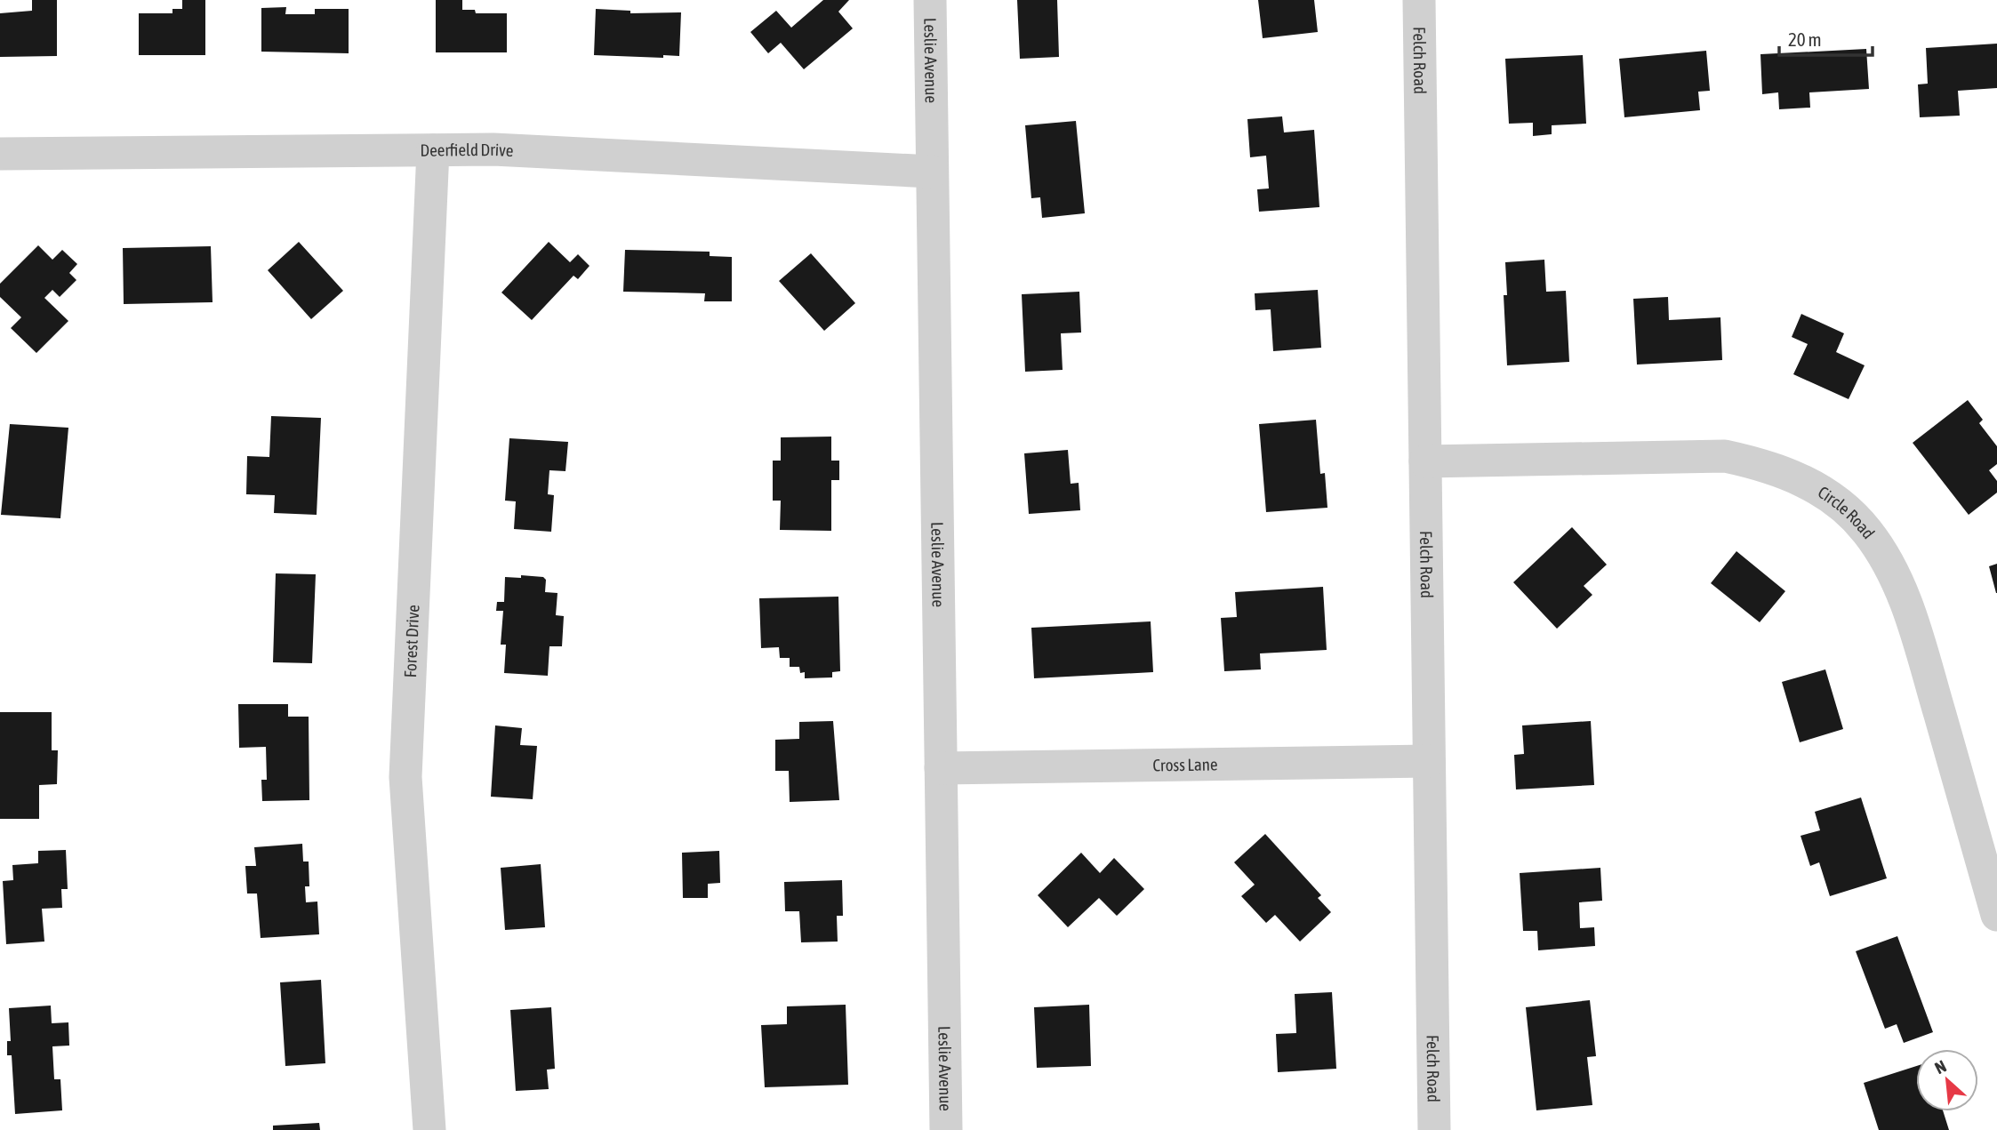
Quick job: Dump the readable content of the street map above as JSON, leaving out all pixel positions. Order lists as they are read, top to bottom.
{
  "streets": {
    "street": [
      "Leslie Avenue",
      "Felch Road",
      "Deerfield Drive",
      "Circle Road",
      "Forest Drive",
      "Cross Lane"
    ]
  },
  "crossings": [
    ["Leslie Avenue", "Deerfield Drive"],
    ["Leslie Avenue", "Cross Lane"],
    ["Felch Road", "Circle Road"],
    ["Felch Road", "Cross Lane"],
    ["Deerfield Drive", "Forest Drive"]
  ],
  "scale_bar": "20 m",
  "north": "top left"
}
